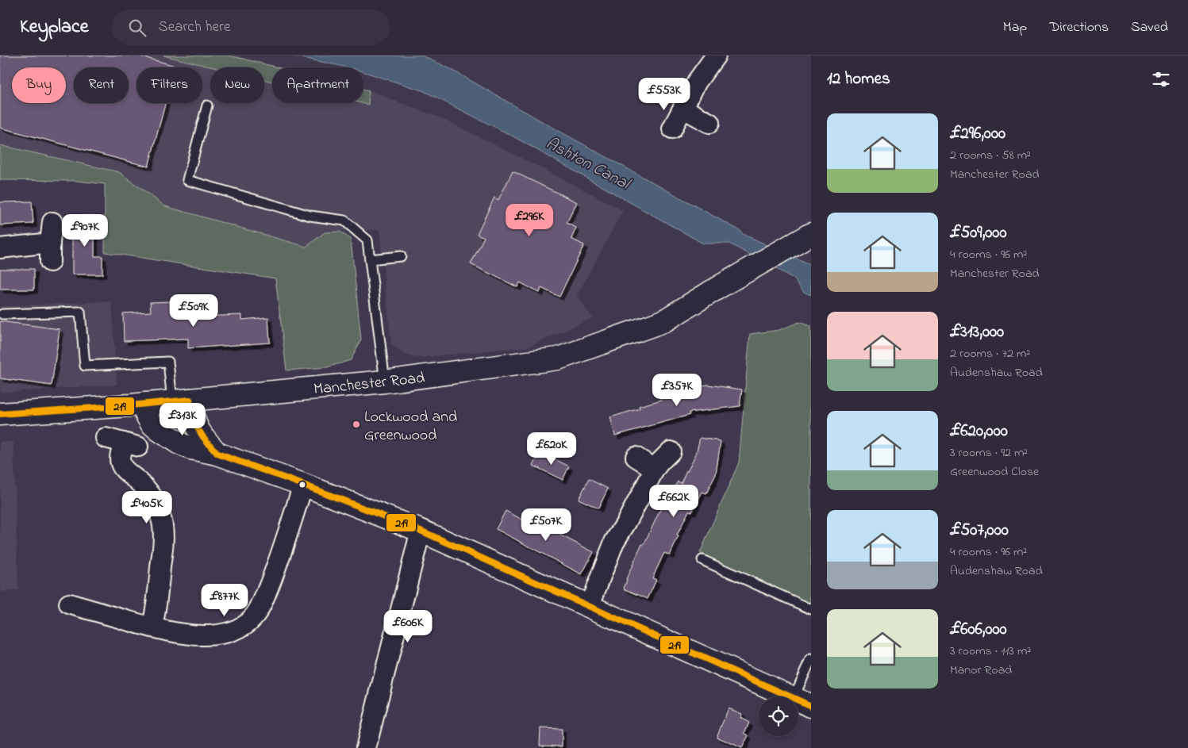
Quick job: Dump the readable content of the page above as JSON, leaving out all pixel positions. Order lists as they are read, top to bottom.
{
  "streets": {
    "main road": ["Manchester Road"]
  },
  "water": ["Ashton Canal"],
  "places": ["Lockwood and Greenwood"],
  "lines": ["transit line 219"],
  "page": {
    "header": "Keyplace",
    "search": "Search here",
    "nav": ["Map", "Directions", "Saved"],
    "heading": "12 homes",
    "chip": [
      "Buy",
      "Rent",
      "Filters",
      "New",
      "Apartment"
    ],
    "price": [
      "£553K",
      "£296K",
      "£907K",
      "£509K",
      "£357K",
      "£313K",
      "£620K",
      "£662K",
      "£405K",
      "£507K",
      "£877K",
      "£606K"
    ],
    "list": [
      {
        "name": "£296,000",
        "note": "2 rooms · 58 m² · Manchester Road"
      },
      {
        "name": "£509,000",
        "note": "4 rooms · 96 m² · Manchester Road"
      },
      {
        "name": "£313,000",
        "note": "2 rooms · 72 m² · Audenshaw Road"
      },
      {
        "name": "£620,000",
        "note": "3 rooms · 92 m² · Greenwood Close"
      },
      {
        "name": "£507,000",
        "note": "4 rooms · 96 m² · Audenshaw Road"
      },
      {
        "name": "£606,000",
        "note": "3 rooms · 113 m² · Manor Road"
      }
    ]
  }
}
